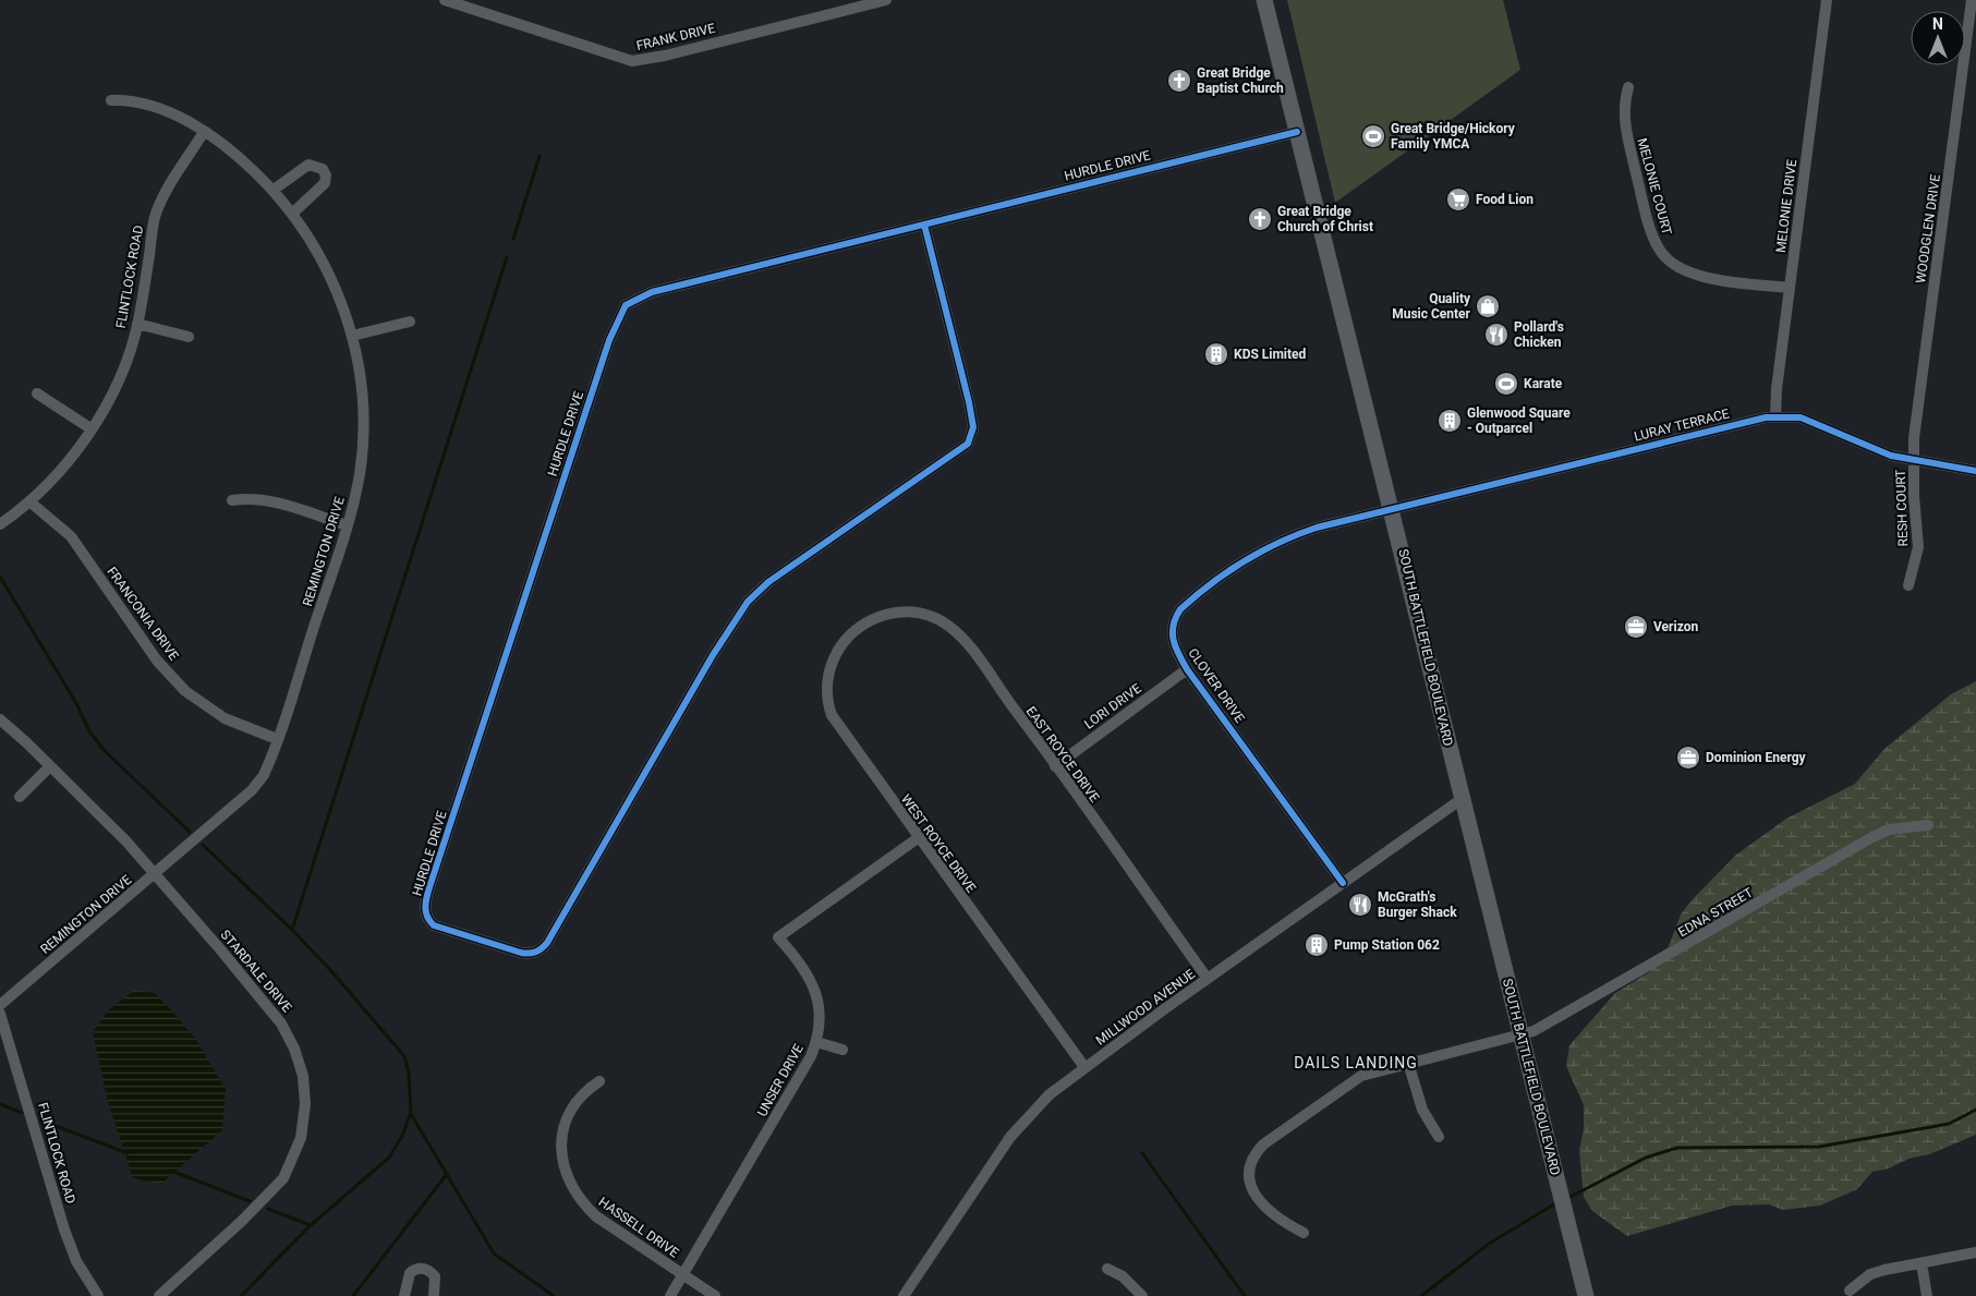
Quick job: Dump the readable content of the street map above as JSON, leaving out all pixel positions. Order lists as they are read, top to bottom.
{
  "streets": {
    "main road": ["SOUTH BATTLEFIELD BOULEVARD"],
    "street": [
      "FRANK DRIVE",
      "HURDLE DRIVE",
      "MELONIE COURT",
      "MELONIE DRIVE",
      "WOODGLEN DRIVE",
      "FLINTLOCK ROAD",
      "LURAY TERRACE",
      "RESH COURT",
      "REMINGTON DRIVE",
      "FRANCONIA DRIVE",
      "CLOVER DRIVE",
      "LORI DRIVE",
      "EAST ROYCE DRIVE",
      "WEST ROYCE DRIVE",
      "EDNA STREET",
      "STARDALE DRIVE",
      "MILLWOOD AVENUE",
      "UNSER DRIVE",
      "HASSELL DRIVE"
    ]
  },
  "crossings": [
    ["HURDLE DRIVE", "SOUTH BATTLEFIELD BOULEVARD"],
    ["MELONIE COURT", "MELONIE DRIVE"],
    ["MELONIE DRIVE", "LURAY TERRACE"],
    ["WOODGLEN DRIVE", "LURAY TERRACE"],
    ["WOODGLEN DRIVE", "RESH COURT"],
    ["FLINTLOCK ROAD", "REMINGTON DRIVE"],
    ["FLINTLOCK ROAD", "FRANCONIA DRIVE"],
    ["LURAY TERRACE", "RESH COURT"],
    ["LURAY TERRACE", "SOUTH BATTLEFIELD BOULEVARD"],
    ["LURAY TERRACE", "CLOVER DRIVE"],
    ["REMINGTON DRIVE", "FRANCONIA DRIVE"],
    ["REMINGTON DRIVE", "STARDALE DRIVE"],
    ["SOUTH BATTLEFIELD BOULEVARD", "CLOVER DRIVE"],
    ["SOUTH BATTLEFIELD BOULEVARD", "EDNA STREET"],
    ["SOUTH BATTLEFIELD BOULEVARD", "MILLWOOD AVENUE"],
    ["CLOVER DRIVE", "LORI DRIVE"],
    ["CLOVER DRIVE", "MILLWOOD AVENUE"],
    ["LORI DRIVE", "EAST ROYCE DRIVE"],
    ["EAST ROYCE DRIVE", "WEST ROYCE DRIVE"],
    ["EAST ROYCE DRIVE", "MILLWOOD AVENUE"],
    ["WEST ROYCE DRIVE", "MILLWOOD AVENUE"],
    ["WEST ROYCE DRIVE", "UNSER DRIVE"],
    ["UNSER DRIVE", "HASSELL DRIVE"]
  ],
  "districts": ["DAILS LANDING"],
  "places": {
    "church": ["Great Bridge Baptist Church", "Great Bridge Church of Christ"],
    "sports": ["Great Bridge/Hickory Family YMCA", "Karate"],
    "supermarket": ["Food Lion"],
    "shop": ["Quality Music Center"],
    "restaurant": ["Pollard's Chicken", "McGrath's Burger Shack"],
    "building": ["KDS Limited", "Glenwood Square - Outparcel", "Pump Station 062"],
    "office": ["Verizon", "Dominion Energy"]
  },
  "north": "top"
}
